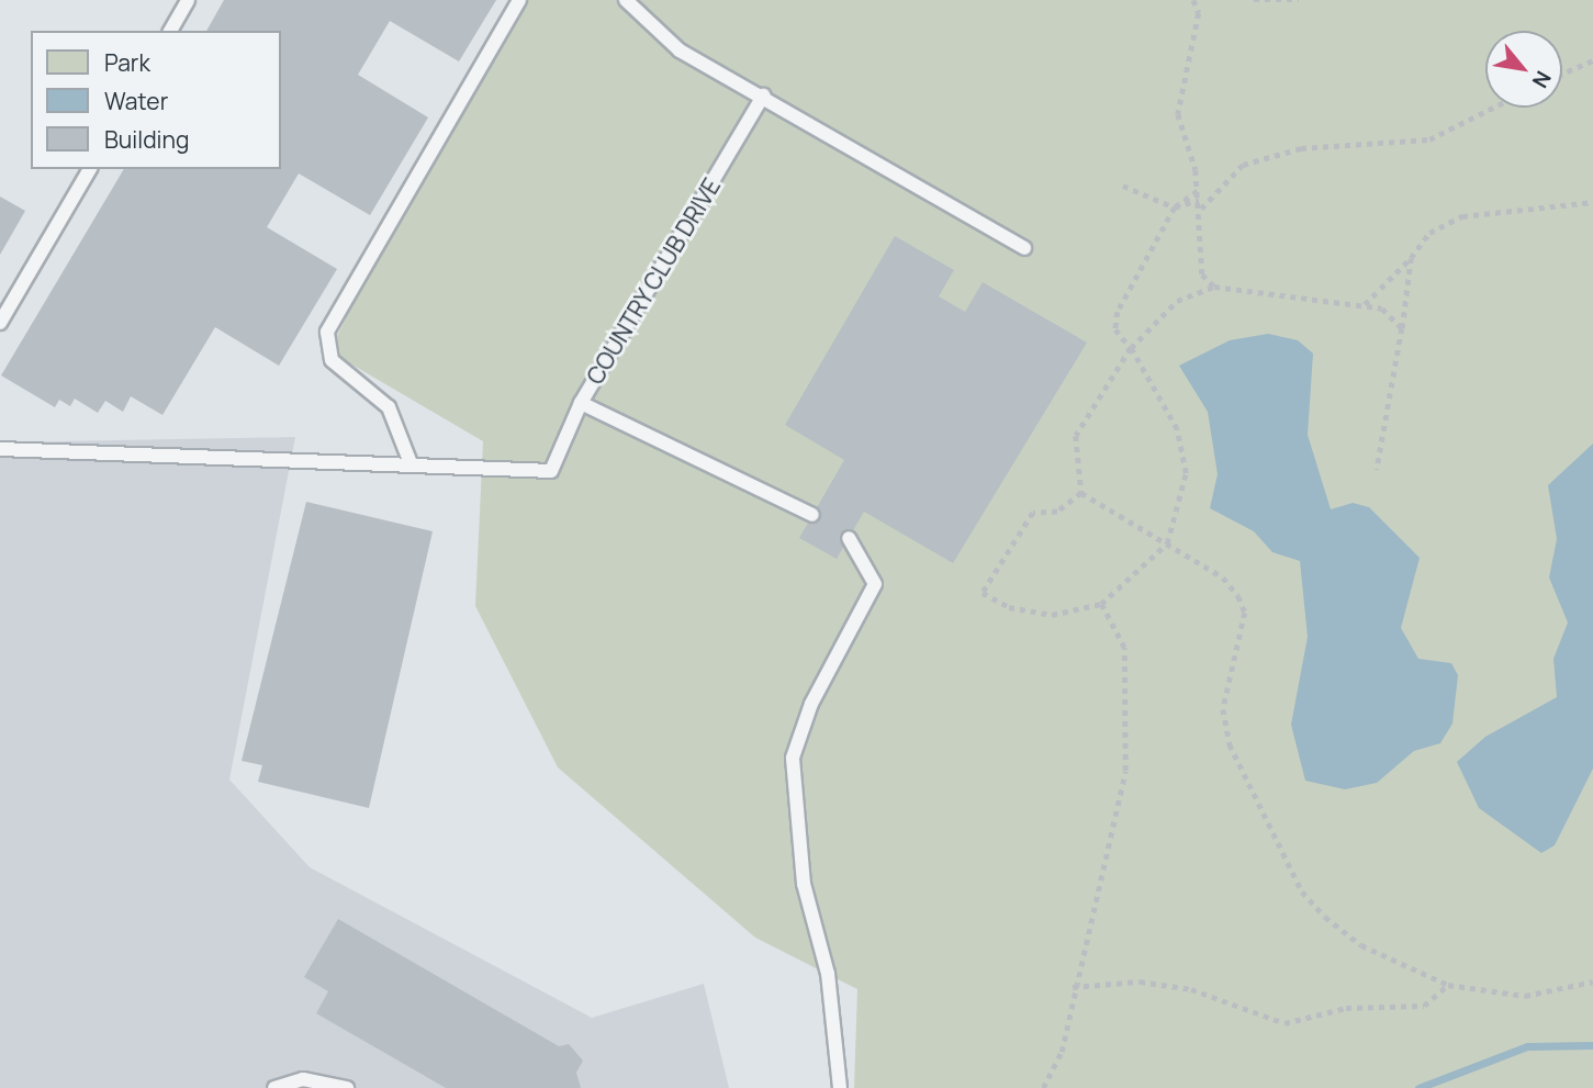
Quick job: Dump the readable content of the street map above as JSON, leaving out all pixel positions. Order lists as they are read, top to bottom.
{
  "streets": {
    "lane": ["COUNTRY CLUB DRIVE"]
  },
  "legend": ["Park", "Water", "Building"],
  "north": "bottom right"
}
